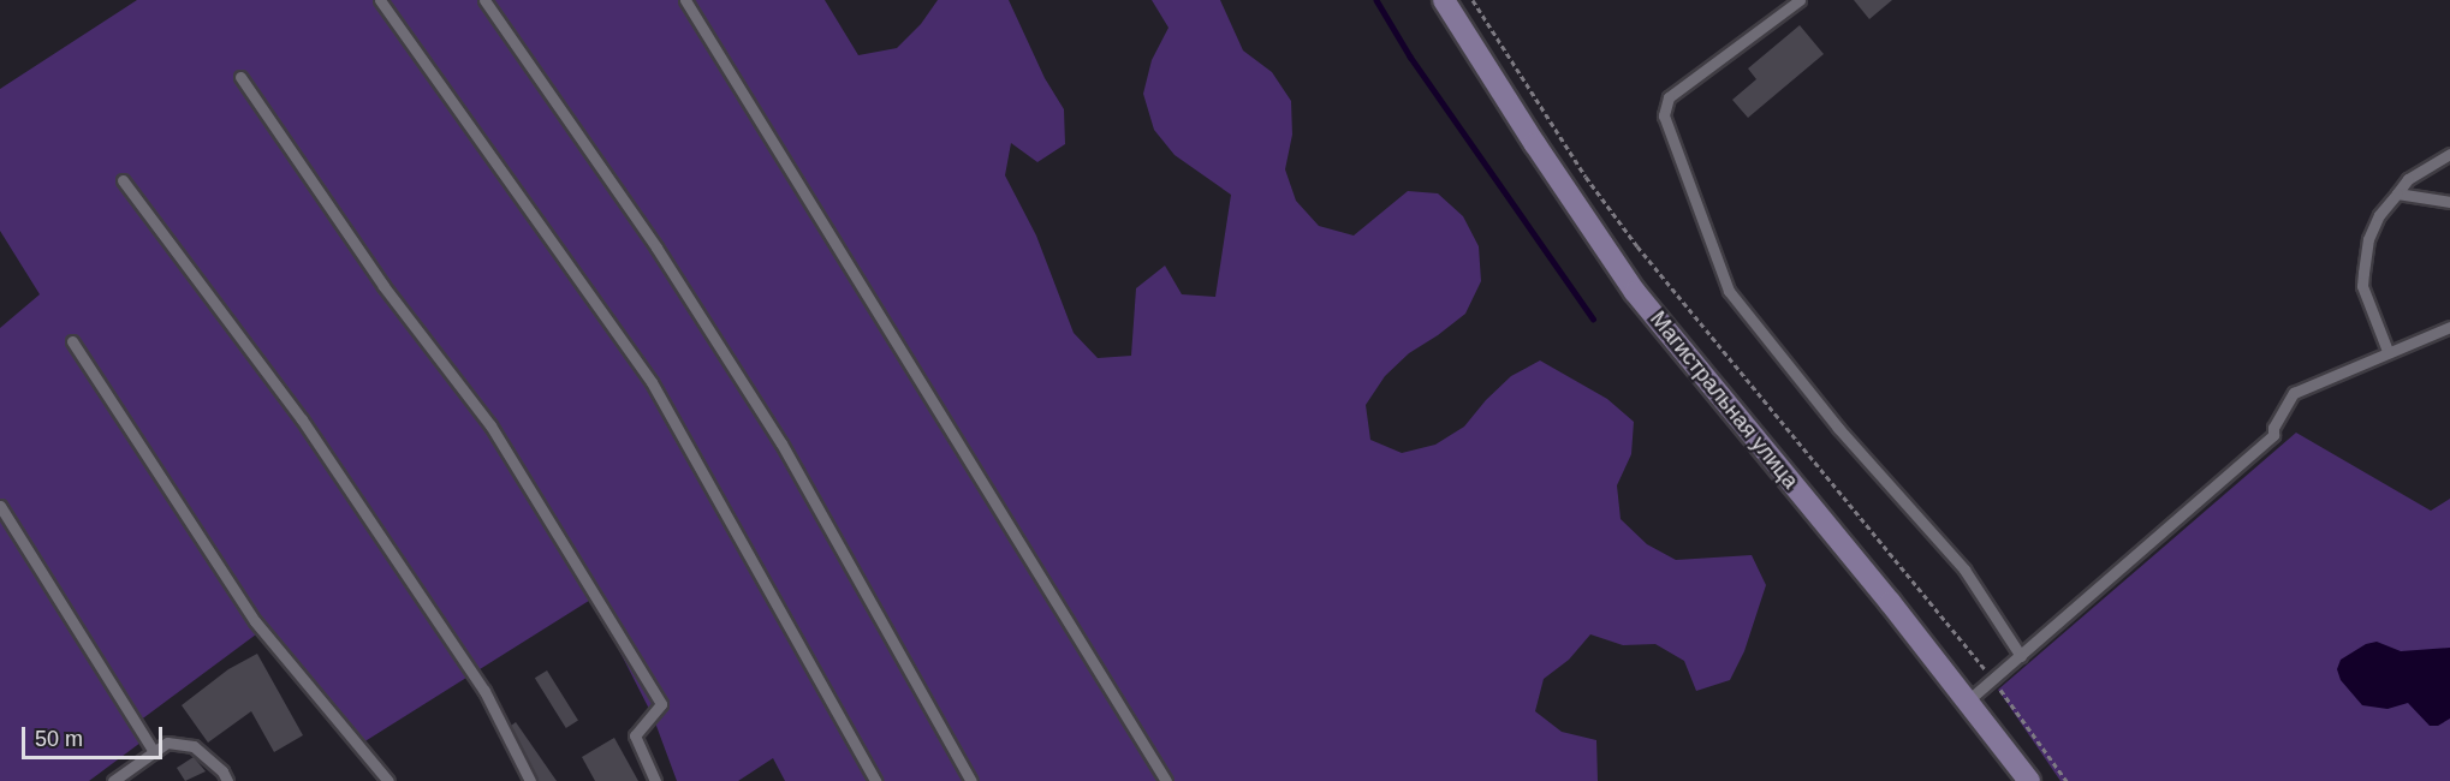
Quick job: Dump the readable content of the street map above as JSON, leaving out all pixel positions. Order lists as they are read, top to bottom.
{
  "streets": {
    "main road": ["Магистральная улица"]
  },
  "scale_bar": "50 m"
}
